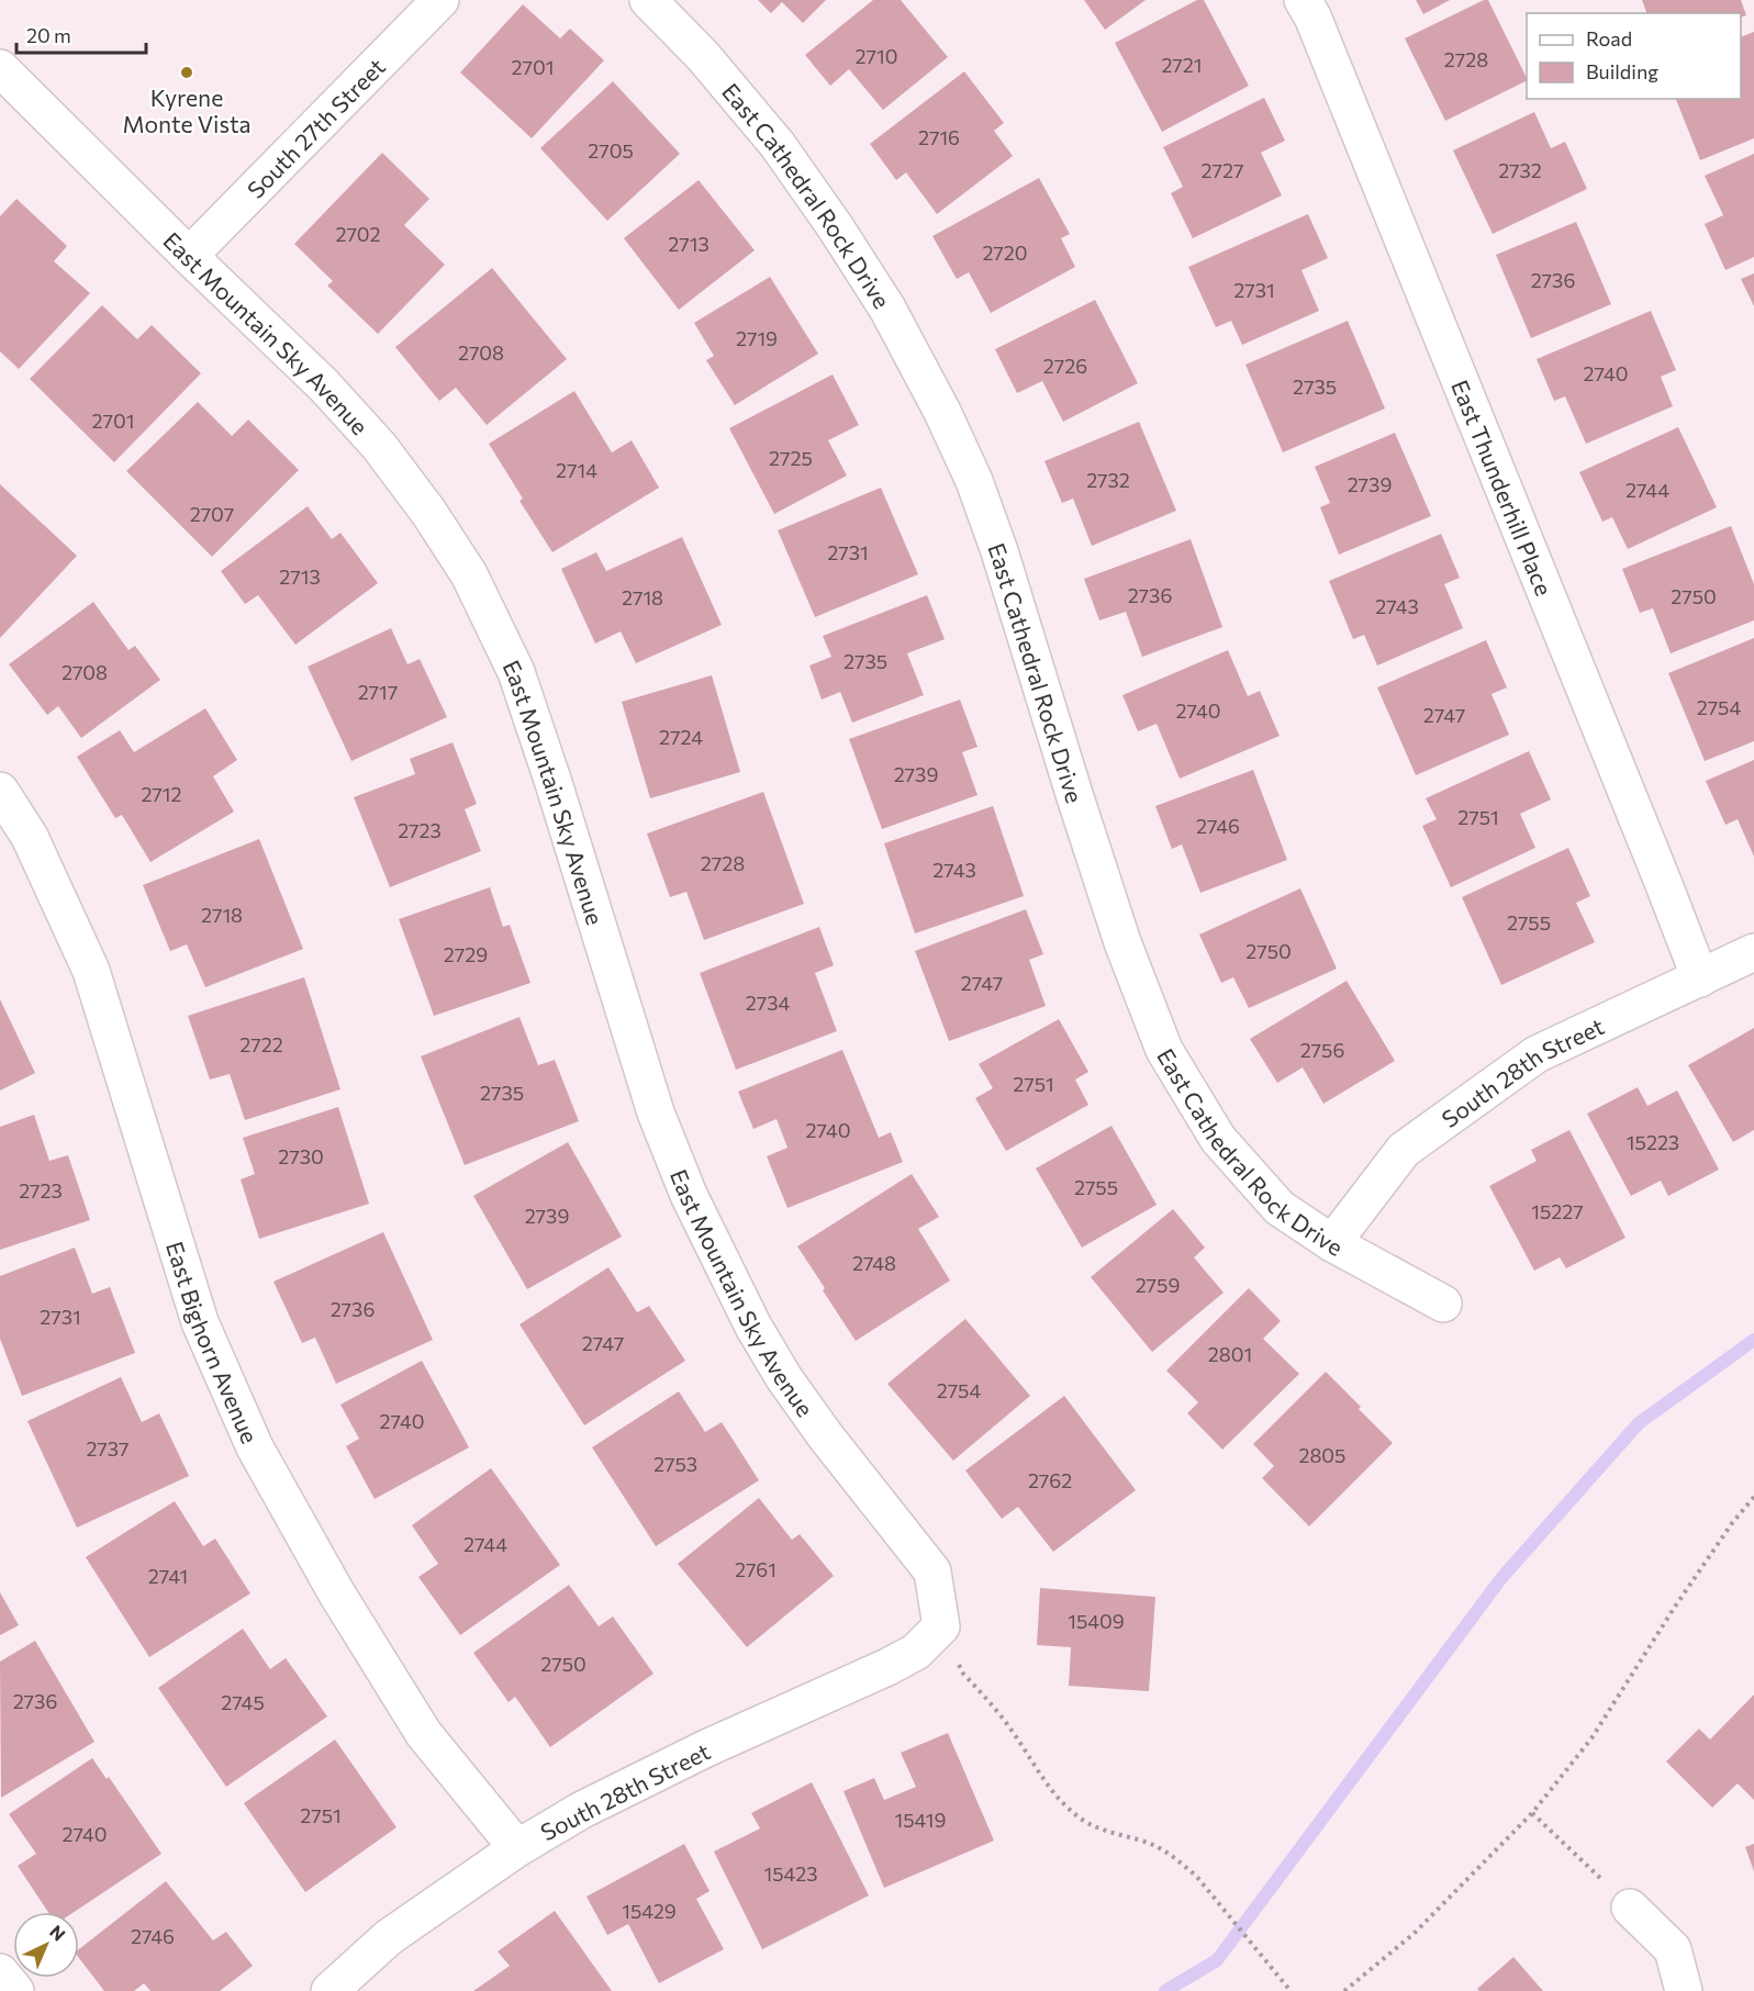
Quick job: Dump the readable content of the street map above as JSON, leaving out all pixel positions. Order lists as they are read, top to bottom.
{
  "streets": {
    "street": [
      "South 27th Street",
      "East Cathedral Rock Drive",
      "East Mountain Sky Avenue",
      "East Thunderhill Place",
      "South 28th Street",
      "East Bighorn Avenue"
    ]
  },
  "crossings": [
    ["South 27th Street", "East Mountain Sky Avenue"],
    ["East Cathedral Rock Drive", "South 28th Street"],
    ["East Mountain Sky Avenue", "South 28th Street"],
    ["East Thunderhill Place", "South 28th Street"],
    ["South 28th Street", "East Bighorn Avenue"]
  ],
  "places": ["Kyrene Monte Vista"],
  "house_numbers": [
    "2710",
    "2728",
    "2721",
    "2701",
    "2716",
    "2705",
    "2727",
    "2732",
    "2702",
    "2713",
    "2720",
    "2736",
    "2731",
    "2719",
    "2708",
    "2726",
    "2740",
    "2735",
    "2701",
    "2725",
    "2714",
    "2732",
    "2739",
    "2744",
    "2707",
    "2731",
    "2713",
    "2736",
    "2750",
    "2718",
    "2743",
    "2735",
    "2708",
    "2717",
    "2754",
    "2740",
    "2747",
    "2724",
    "2739",
    "2712",
    "2751",
    "2746",
    "2723",
    "2728",
    "2743",
    "2718",
    "2755",
    "2750",
    "2729",
    "2747",
    "2734",
    "2722",
    "2756",
    "2751",
    "2735",
    "2740",
    "15223",
    "2730",
    "2755",
    "2723",
    "15227",
    "2739",
    "2748",
    "2759",
    "2736",
    "2731",
    "2747",
    "2801",
    "2754",
    "2740",
    "2737",
    "2805",
    "2753",
    "2762",
    "2744",
    "2761",
    "2741",
    "15409",
    "2750",
    "2736",
    "2745",
    "2751",
    "15419",
    "2740",
    "15423",
    "15429",
    "2746"
  ],
  "legend": ["Road", "Building"],
  "scale_bar": "20 m",
  "north": "top right"
}
